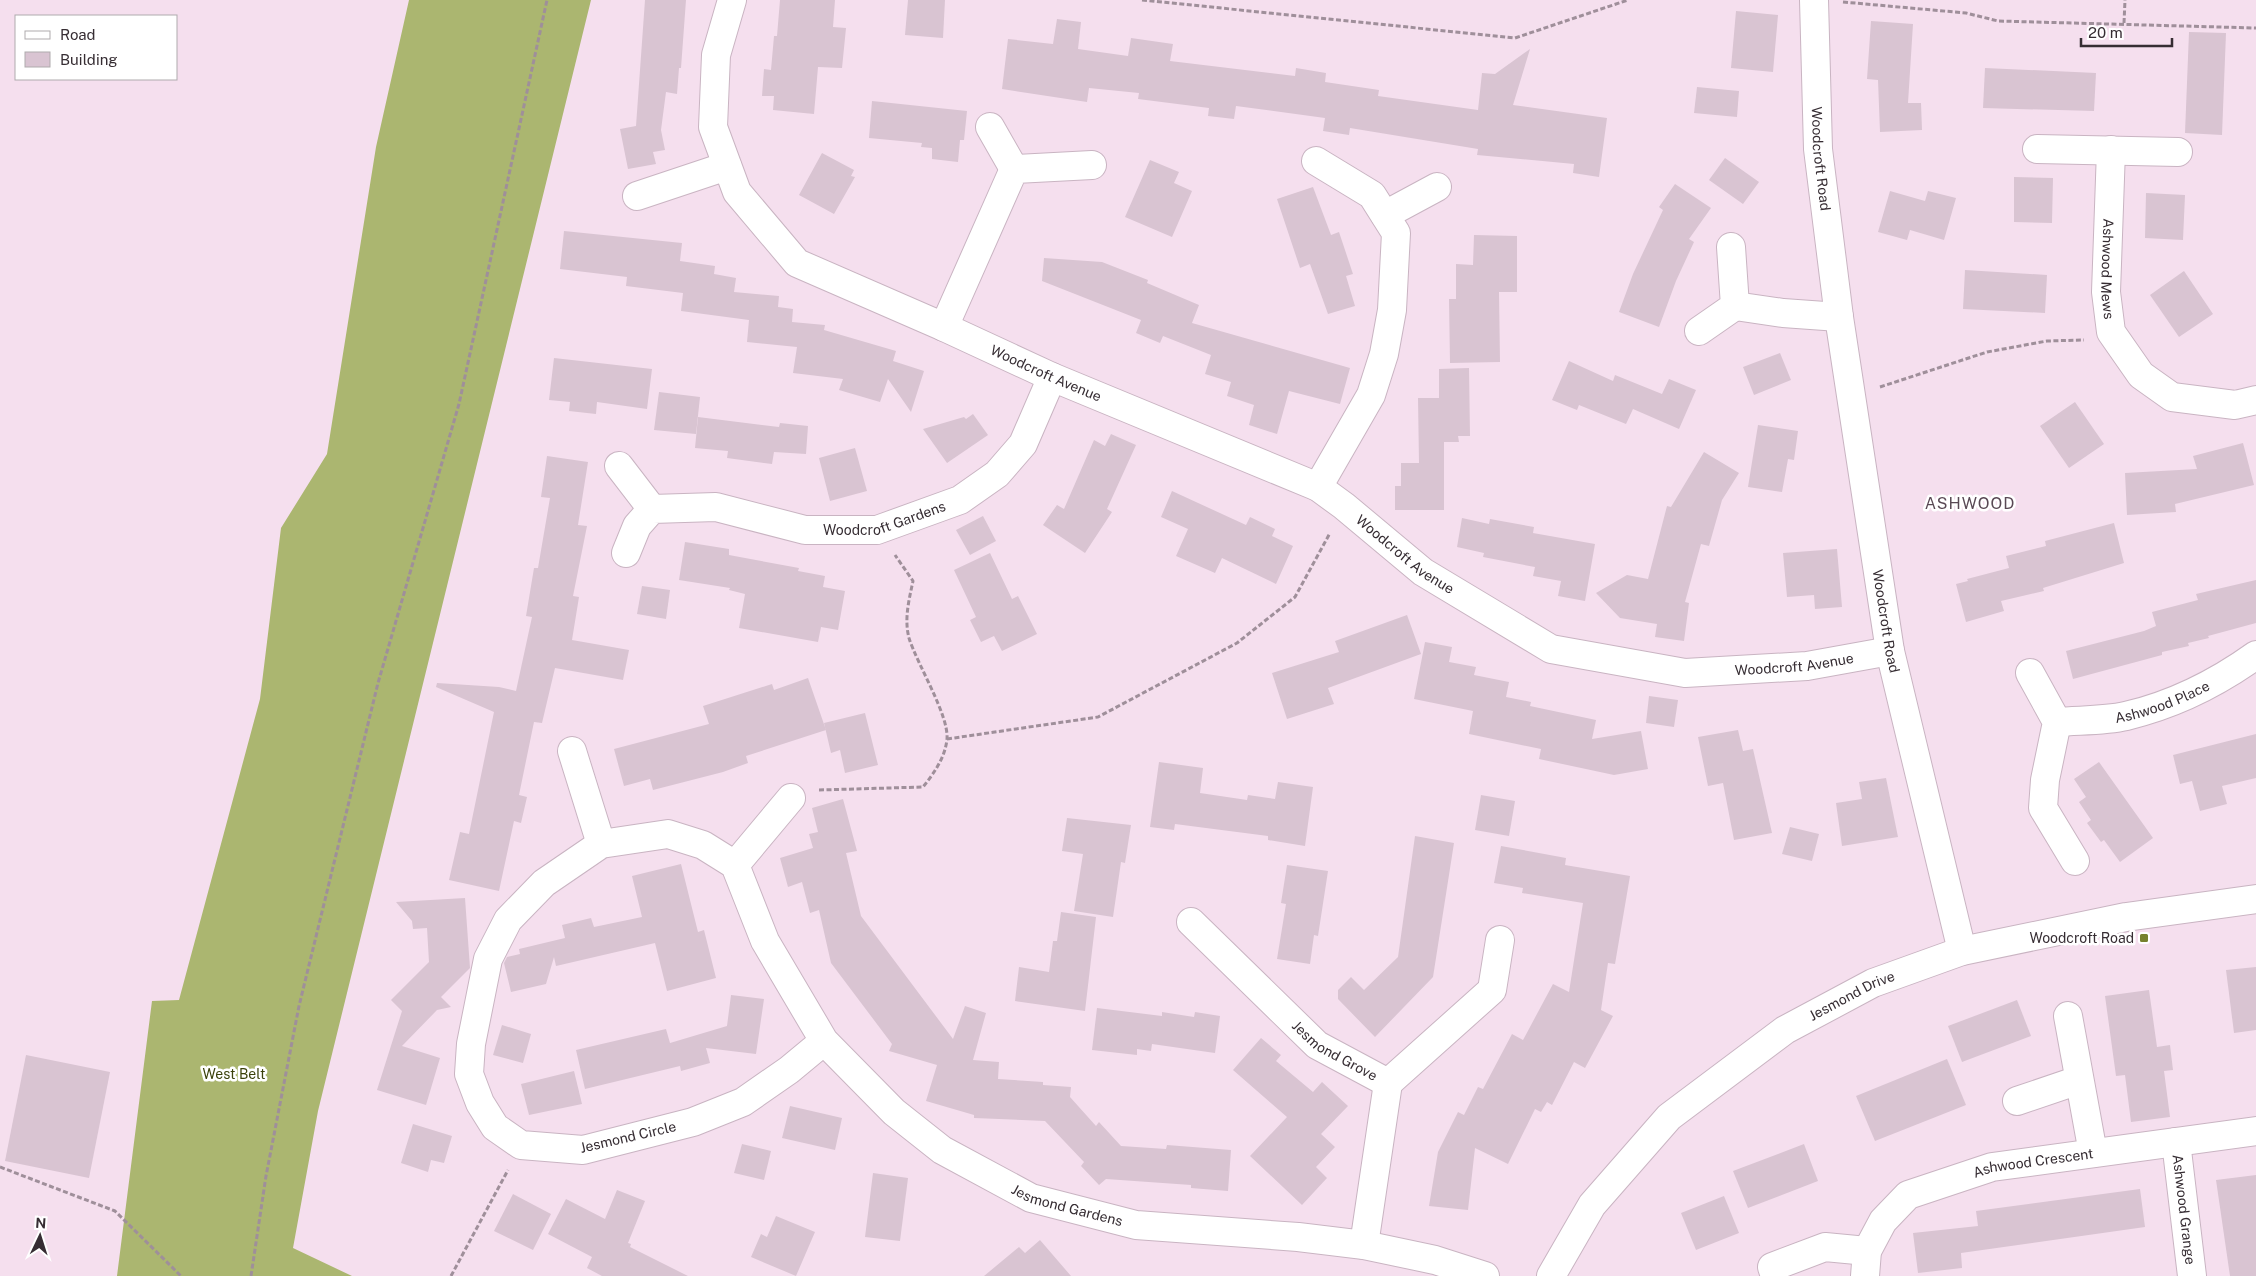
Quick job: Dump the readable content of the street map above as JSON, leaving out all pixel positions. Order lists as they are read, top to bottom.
{
  "streets": {
    "street": [
      "Woodcroft Road",
      "Ashwood Mews",
      "Woodcroft Avenue",
      "Woodcroft Gardens",
      "Ashwood Place",
      "Jesmond Drive",
      "Jesmond Grove",
      "Jesmond Circle",
      "Ashwood Crescent",
      "Jesmond Gardens",
      "Ashwood Grange"
    ]
  },
  "crossings": [
    ["Woodcroft Road", "Woodcroft Avenue"],
    ["Woodcroft Road", "Jesmond Drive"],
    ["Woodcroft Avenue", "Woodcroft Gardens"],
    ["Jesmond Circle", "Jesmond Gardens"],
    ["Ashwood Crescent", "Ashwood Grange"]
  ],
  "districts": ["ASHWOOD"],
  "parks": ["West Belt"],
  "places": {
    "transit": ["Woodcroft Road"]
  },
  "legend": ["Road", "Building"],
  "scale_bar": "20 m",
  "north": "top"
}
